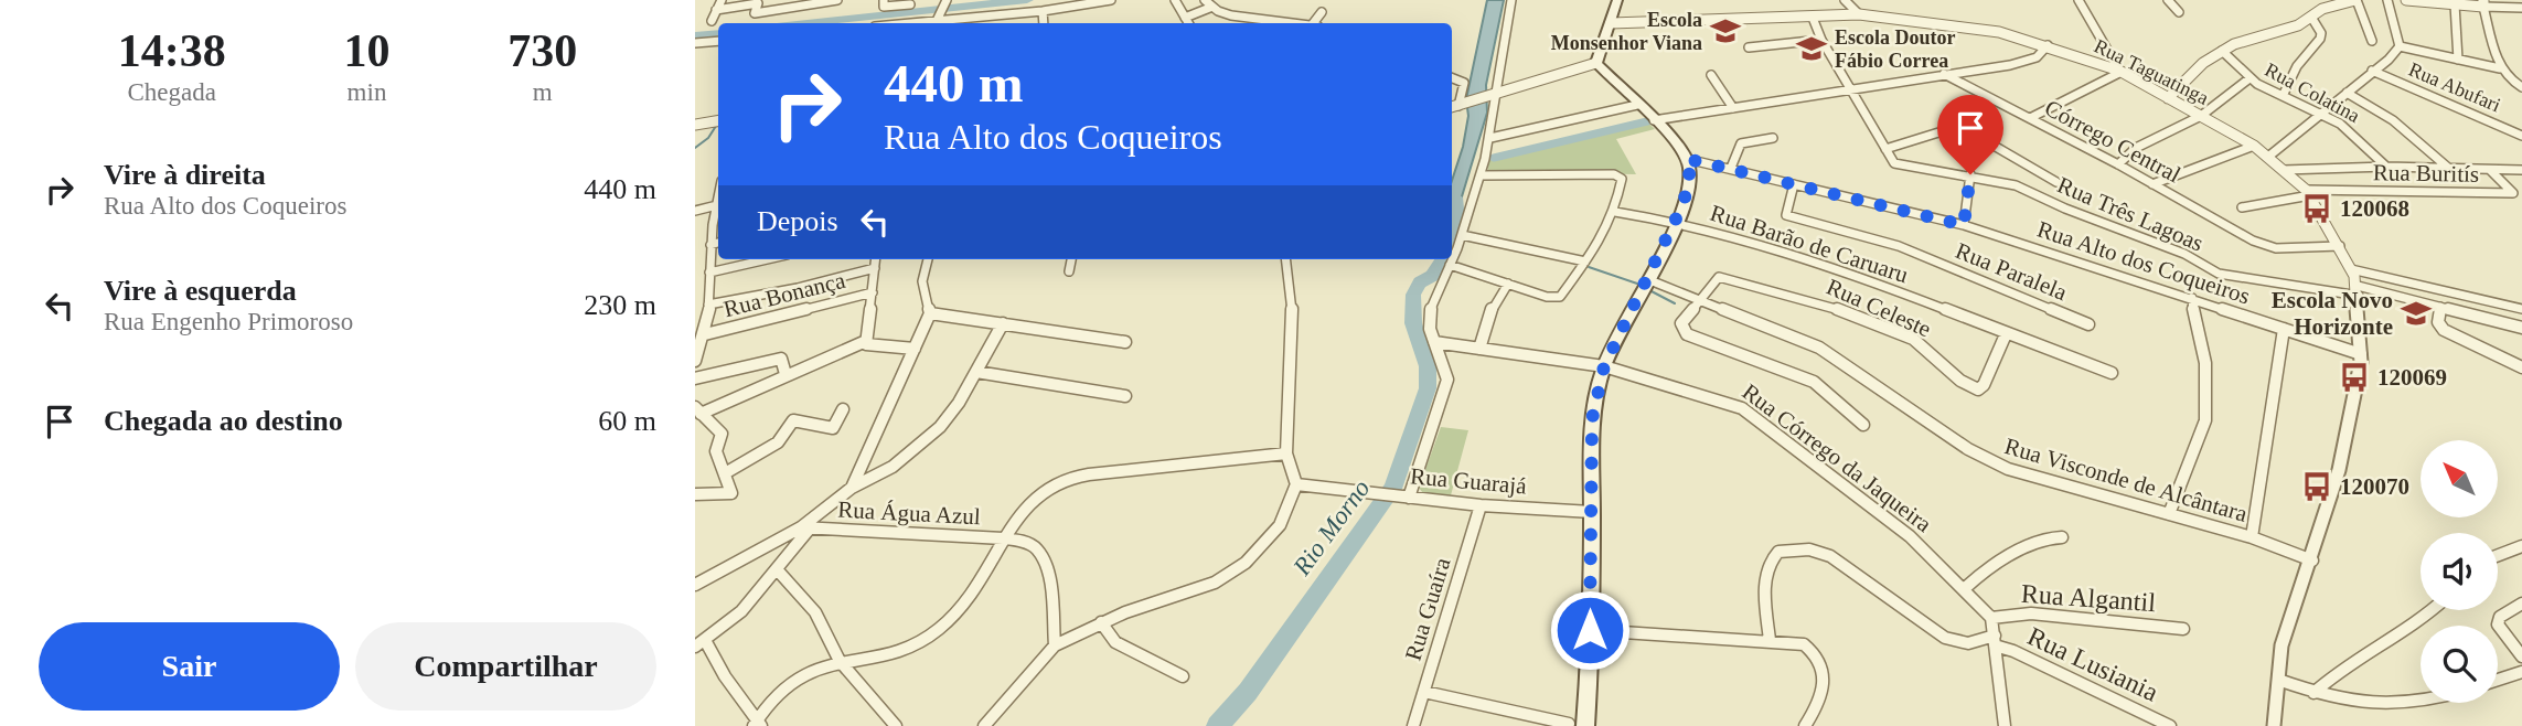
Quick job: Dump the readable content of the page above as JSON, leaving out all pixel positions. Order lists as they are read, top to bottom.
{
  "streets": {
    "street": [
      "Rua Taguatinga",
      "Rua Abufari",
      "Rua Colatina",
      "Córrego Central",
      "Rua Buritís",
      "Rua Três Lagoas",
      "Rua Barão de Caruaru",
      "Rua Alto dos Coqueiros",
      "Rua Paralela",
      "Rua Bonança",
      "Rua Celeste",
      "Rua Córrego da Jaqueira",
      "Rua Visconde de Alcântara",
      "Rua Guarajá",
      "Rua Água Azul",
      "Rua Algantil",
      "Rua Guaíra",
      "Rua Lusiania"
    ]
  },
  "crossings": [
    ["Rua Taguatinga", "Córrego Central"],
    ["Rua Taguatinga", "Rua Buritís"],
    ["Rua Taguatinga", "Rua Três Lagoas"],
    ["Rua Taguatinga", "Rua Alto dos Coqueiros"],
    ["Rua Taguatinga", "Rua Visconde de Alcântara"],
    ["Rua Barão de Caruaru", "Rua Celeste"],
    ["Rua Alto dos Coqueiros", "Rua Paralela"],
    ["Rua Celeste", "Rua Visconde de Alcântara"],
    ["Rua Córrego da Jaqueira", "Rua Algantil"],
    ["Rua Guarajá", "Rua Guaíra"]
  ],
  "water": ["Rio Morno"],
  "places": {
    "school or university": ["Escola Monsenhor Viana", "Escola Doutor Fábio Correa", "Escola Novo Horizonte"],
    "bus stop": ["120068", "120069", "120070"]
  },
  "north": "top left",
  "page": {
    "eta": [
      "14:38",
      "Chegada",
      "10",
      "min",
      "730",
      "m"
    ],
    "turn": ["440 m", "Rua Alto dos Coqueiros"],
    "list": [
      {
        "name": "Vire à direita",
        "note": "Rua Alto dos Coqueiros",
        "value": "440 m"
      },
      {
        "name": "Vire à esquerda",
        "note": "Rua Engenho Primoroso",
        "value": "230 m"
      },
      {
        "name": "Chegada ao destino",
        "value": "60 m"
      }
    ],
    "then": "Depois",
    "buttons": ["Sair", "Compartilhar"]
  }
}
